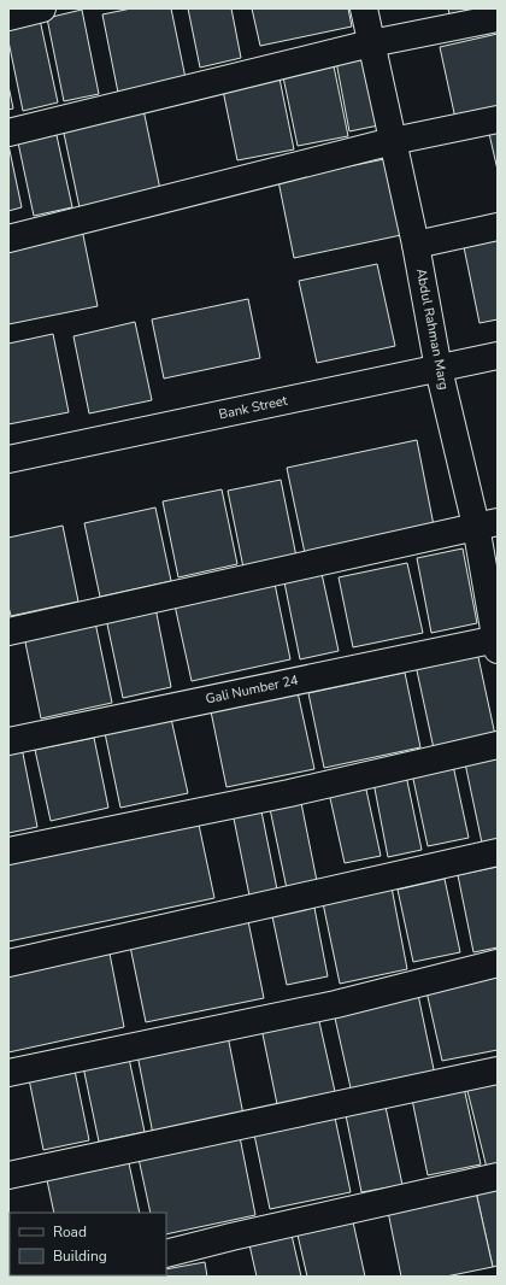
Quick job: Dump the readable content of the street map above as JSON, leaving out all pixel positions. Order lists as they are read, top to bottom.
{
  "streets": {
    "street": ["Abdul Rahman Marg", "Bank Street", "Gali Number 24"]
  },
  "crossings": [
    ["Abdul Rahman Marg", "Bank Street"],
    ["Abdul Rahman Marg", "Gali Number 24"]
  ],
  "legend": ["Road", "Building"]
}
